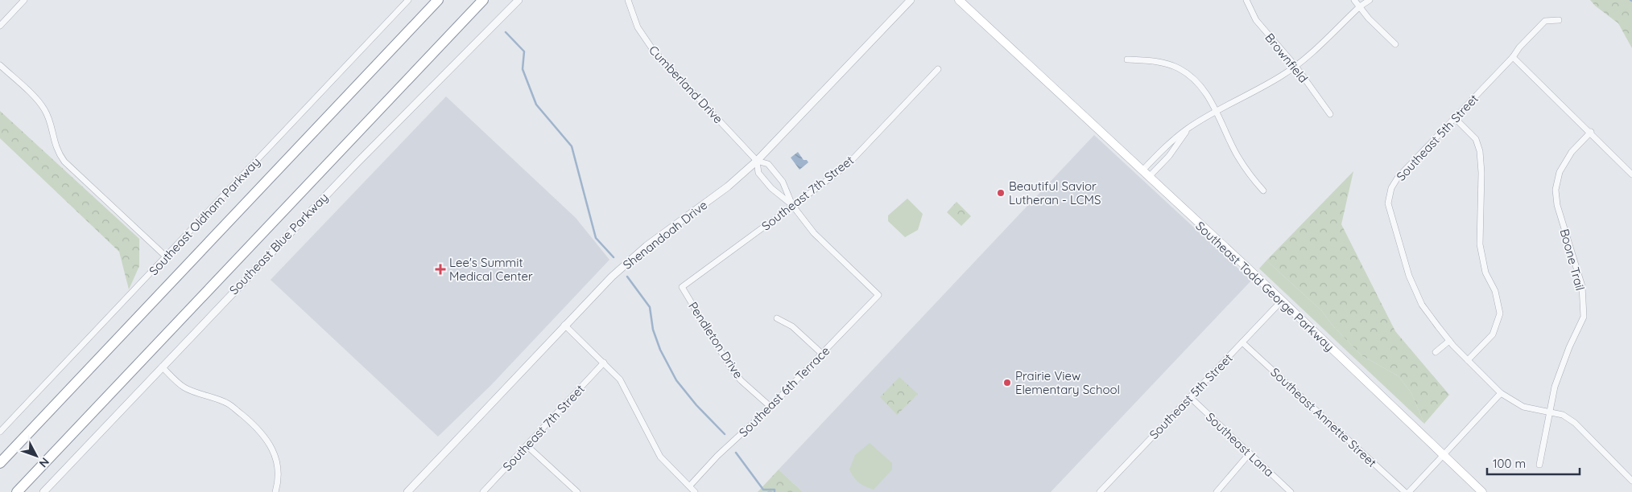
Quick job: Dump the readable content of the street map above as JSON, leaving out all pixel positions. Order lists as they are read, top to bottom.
{
  "streets": {
    "main road": ["Southeast Todd George Parkway"],
    "street": [
      "Brownfield",
      "Cumberland Drive",
      "Southeast 5th Street",
      "Southeast 7th Street",
      "Southeast Oldham Parkway",
      "Shenandoah Drive",
      "Southeast Blue Parkway",
      "Boone Trail",
      "Pendleton Drive",
      "Southeast 6th Terrace",
      "Southeast Annette Street",
      "Southeast Lana"
    ]
  },
  "crossings": [
    ["Cumberland Drive", "Southeast 7th Street"],
    ["Cumberland Drive", "Shenandoah Drive"],
    ["Cumberland Drive", "Southeast 6th Terrace"],
    ["Southeast 5th Street", "Boone Trail"],
    ["Southeast 5th Street", "Southeast Todd George Parkway"],
    ["Southeast 5th Street", "Southeast Annette Street"],
    ["Southeast 5th Street", "Southeast Lana"],
    ["Southeast 7th Street", "Pendleton Drive"],
    ["Pendleton Drive", "Southeast 6th Terrace"]
  ],
  "places": {
    "other": ["Beautiful Savior Lutheran - LCMS", "Prairie View Elementary School"],
    "health": ["Lee's Summit Medical Center"]
  },
  "scale_bar": "100 m",
  "north": "bottom right"
}
